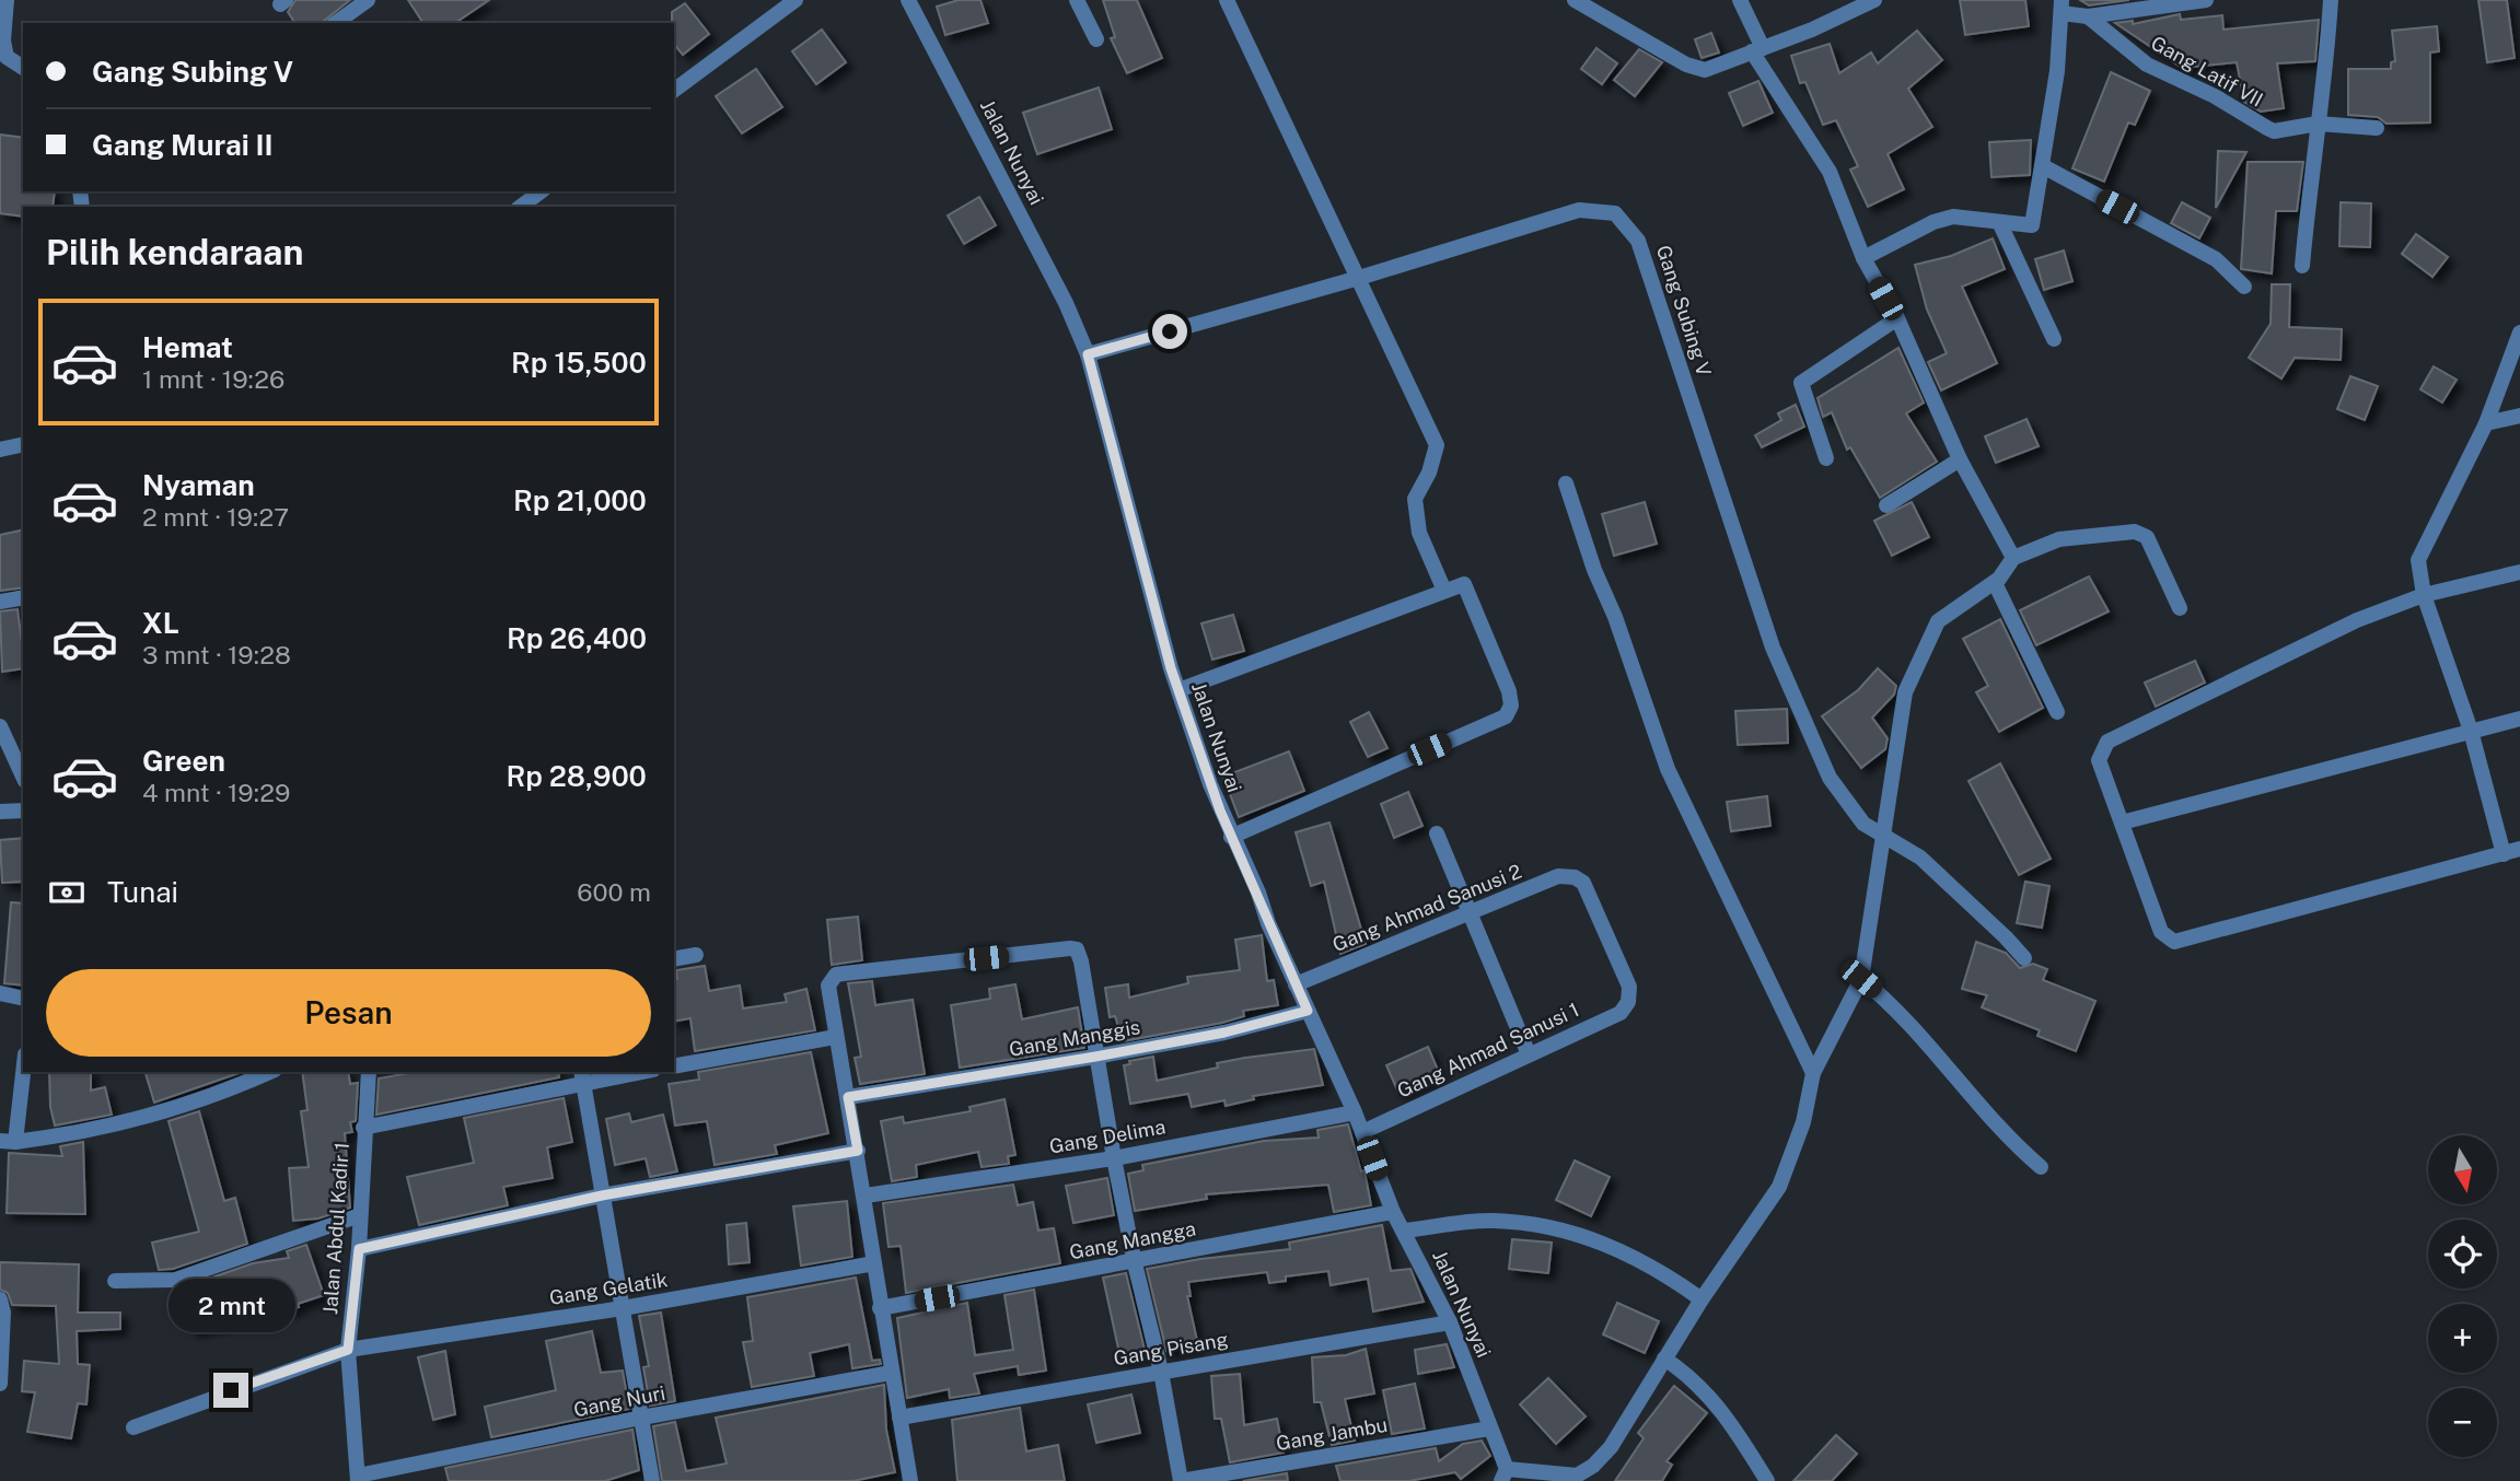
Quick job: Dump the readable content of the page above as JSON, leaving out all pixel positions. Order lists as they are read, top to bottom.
{
  "streets": {
    "street": [
      "Gang Latif VII",
      "Jalan Nunyai",
      "Gang Subing V",
      "Gang Ahmad Sanusi 2",
      "Gang Manggis",
      "Gang Ahmad Sanusi 1",
      "Gang Delima",
      "Jalan Abdul Kadir 1",
      "Gang Mangga",
      "Gang Gelatik",
      "Gang Pisang",
      "Gang Nuri",
      "Gang Jambu"
    ]
  },
  "crossings": [
    ["Jalan Nunyai", "Gang Subing V"],
    ["Jalan Nunyai", "Gang Ahmad Sanusi 2"],
    ["Jalan Nunyai", "Gang Manggis"],
    ["Jalan Nunyai", "Gang Ahmad Sanusi 1"],
    ["Jalan Nunyai", "Gang Delima"],
    ["Jalan Nunyai", "Gang Mangga"],
    ["Jalan Nunyai", "Gang Pisang"],
    ["Jalan Nunyai", "Gang Jambu"],
    ["Gang Ahmad Sanusi 2", "Gang Ahmad Sanusi 1"],
    ["Jalan Abdul Kadir 1", "Gang Gelatik"],
    ["Jalan Abdul Kadir 1", "Gang Nuri"]
  ],
  "north": "bottom",
  "page": {
    "banner": ["Gang Subing V", "Gang Murai II"],
    "heading": "Pilih kendaraan",
    "list": [
      {
        "name": "Hemat",
        "note": "1 mnt · 19:26",
        "value": "Rp 15,500"
      },
      {
        "name": "Nyaman",
        "note": "2 mnt · 19:27",
        "value": "Rp 21,000"
      },
      {
        "name": "XL",
        "note": "3 mnt · 19:28",
        "value": "Rp 26,400"
      },
      {
        "name": "Green",
        "note": "4 mnt · 19:29",
        "value": "Rp 28,900"
      }
    ],
    "pay": ["Tunai", "600 m"],
    "buttons": "Pesan",
    "map_buttons": ["+", "−"],
    "bubble": "2 mnt"
  }
}
